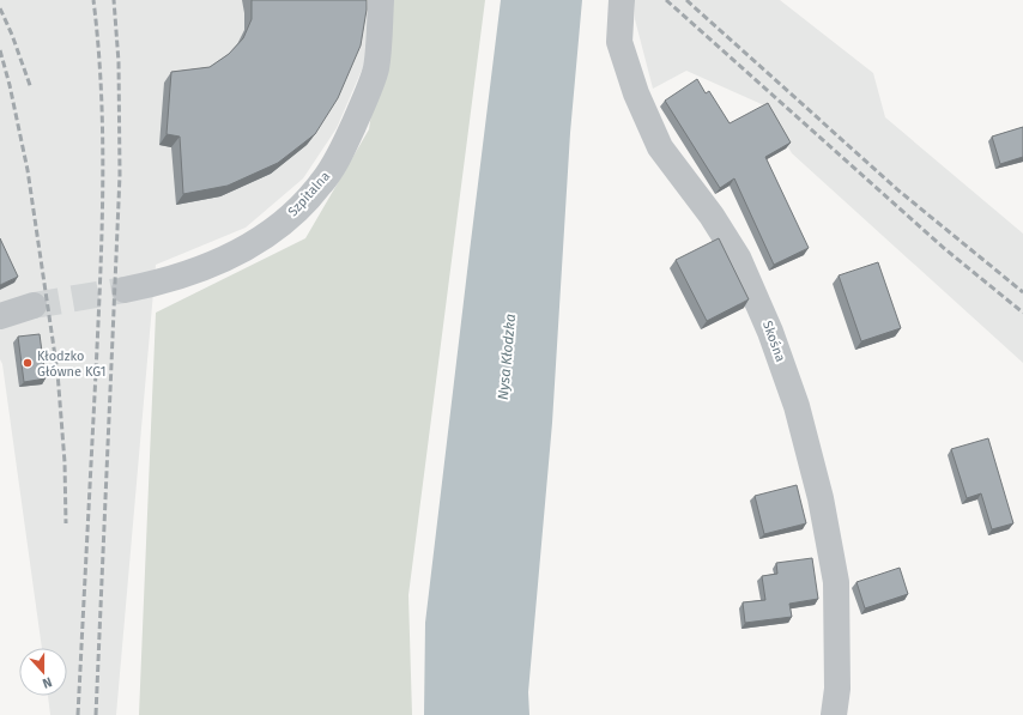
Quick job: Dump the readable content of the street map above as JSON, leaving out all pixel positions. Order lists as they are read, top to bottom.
{
  "streets": {
    "street": ["Szpitalna", "Skośna"]
  },
  "water": ["Nysa Kłodzka"],
  "places": ["Kłodzko Główne KG1"],
  "north": "bottom"
}
